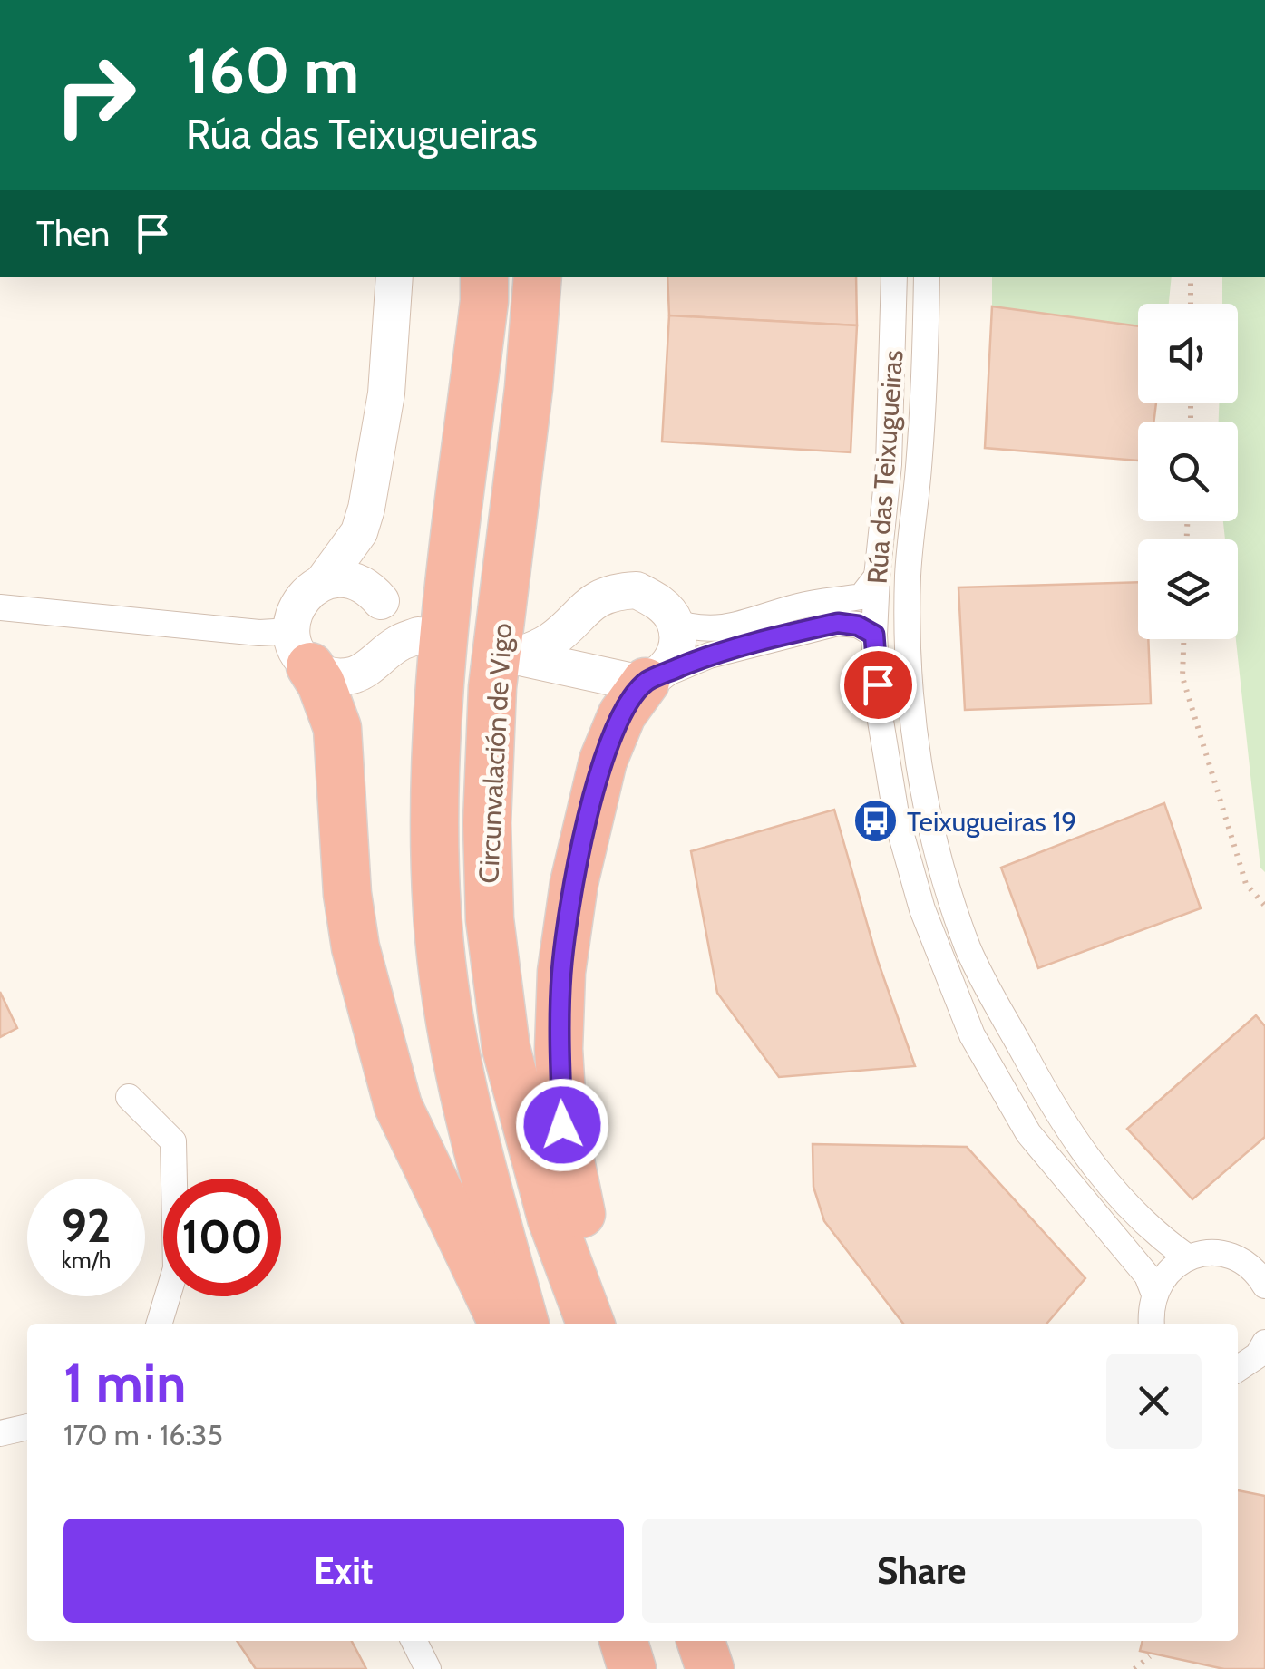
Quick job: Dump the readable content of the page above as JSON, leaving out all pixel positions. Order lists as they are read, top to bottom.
{
  "streets": {
    "highway": ["Circunvalación de Vigo"],
    "street": ["Rúa das Teixugueiras"]
  },
  "places": {
    "bus stop": ["Teixugueiras 19"]
  },
  "page": {
    "turn": ["160 m", "Rúa das Teixugueiras"],
    "then": "Then",
    "speed": "92 km/h",
    "limit": "100",
    "heading": ["1 min", "170 m · 16:35"],
    "buttons": ["Exit", "Share"]
  }
}
